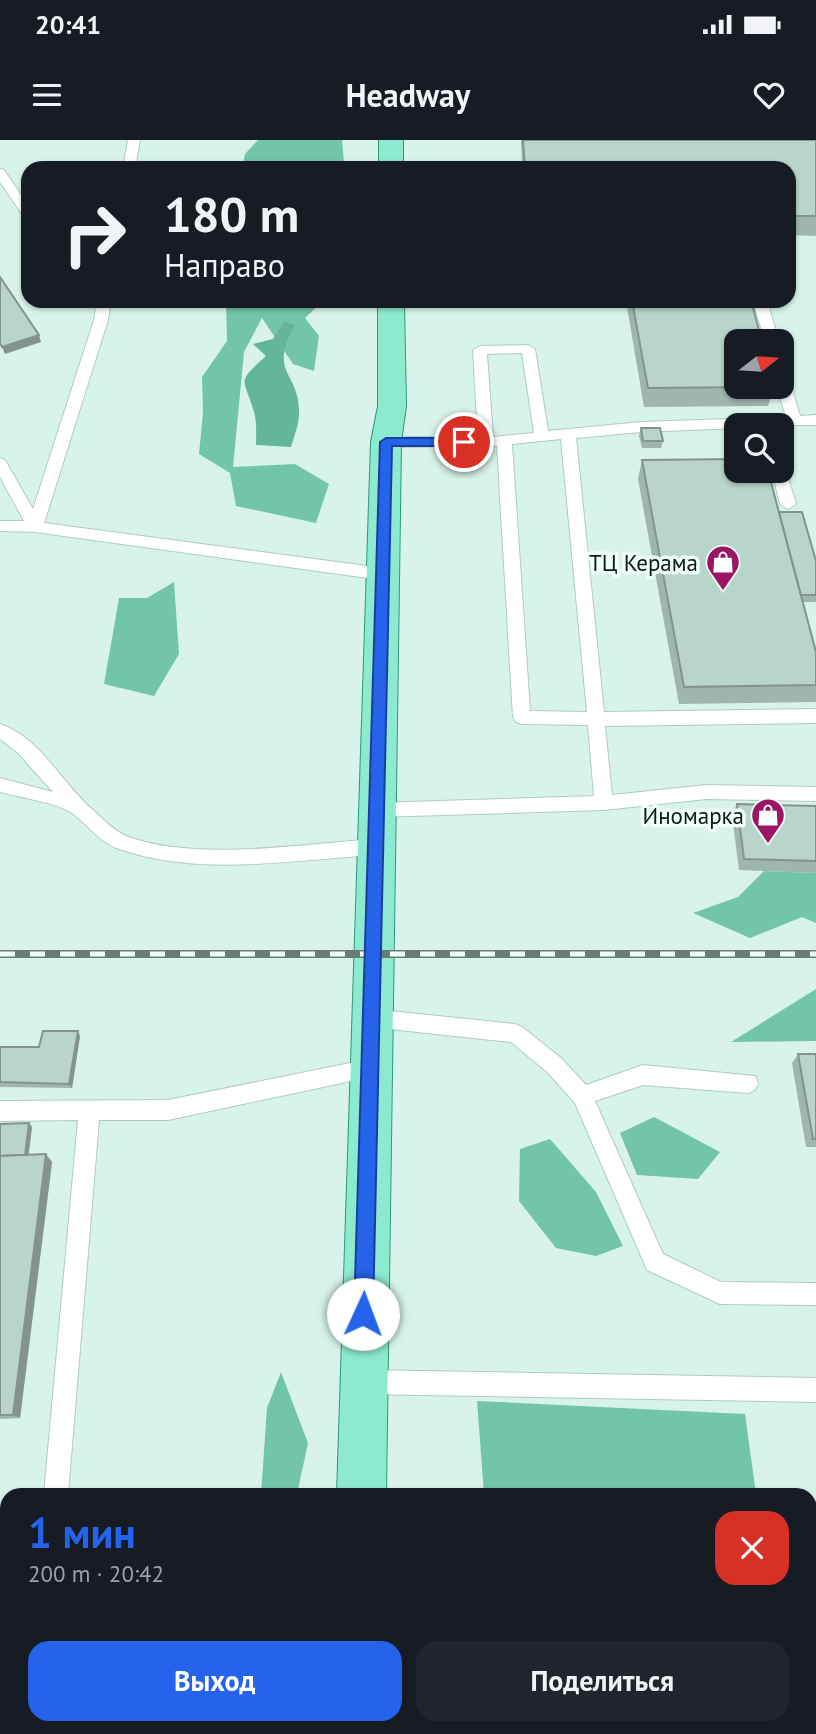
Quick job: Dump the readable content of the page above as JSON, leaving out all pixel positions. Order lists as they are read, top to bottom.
{
  "places": {
    "shop": ["ТЦ Керама", "Иномарка"]
  },
  "north": "right",
  "page": {
    "status": "20:41",
    "header": "Headway",
    "turn": ["180 m", "Направо"],
    "heading": ["1 мин", "200 m · 20:42"],
    "buttons": ["Выход", "Поделиться"]
  }
}
